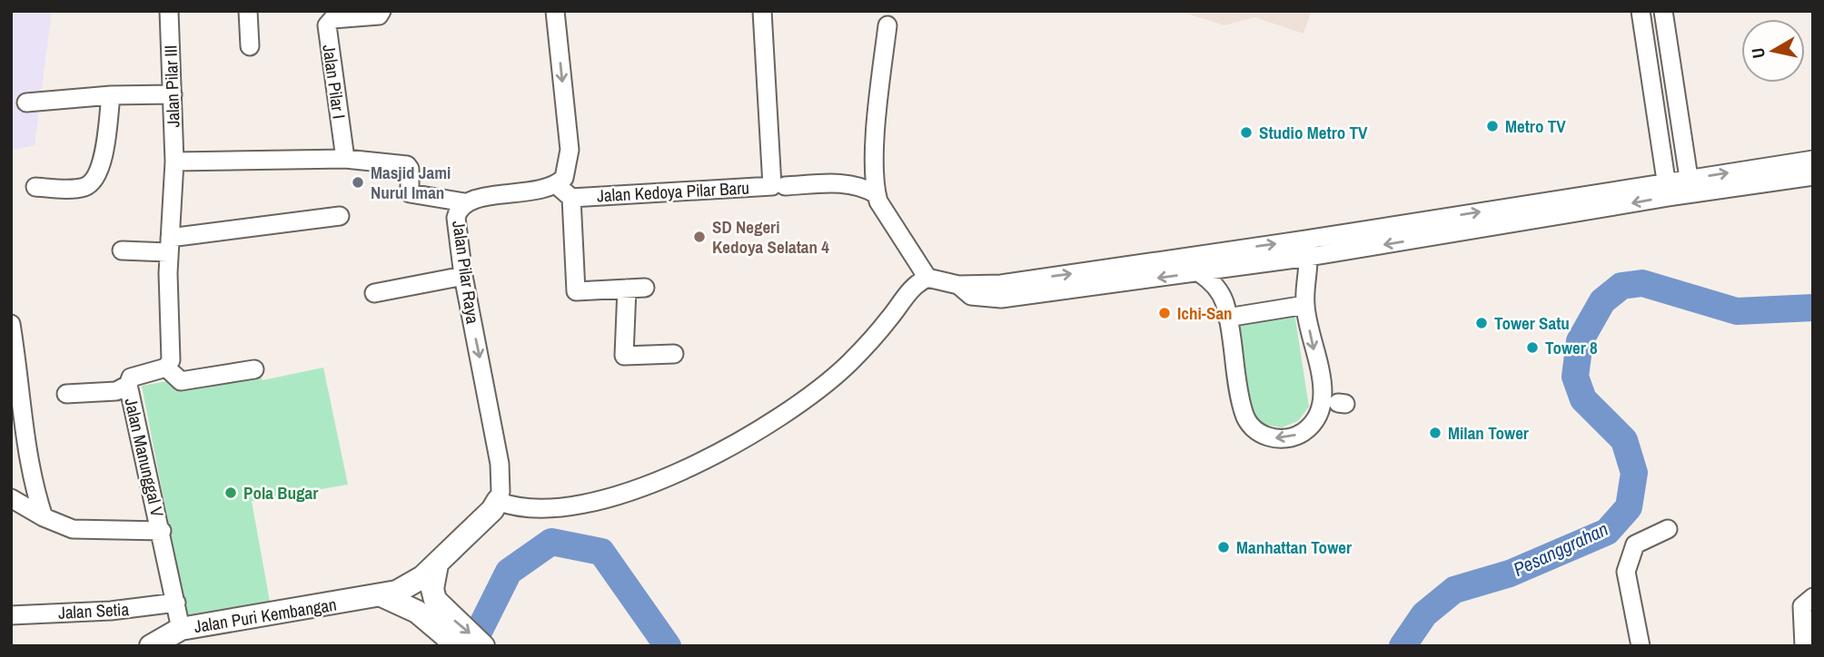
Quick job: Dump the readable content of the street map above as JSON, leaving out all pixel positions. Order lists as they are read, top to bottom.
{
  "streets": {
    "street": [
      "Jalan Pilar I",
      "Jalan Pilar III",
      "Jalan Kedoya Pilar Baru",
      "Jalan Pilar Raya",
      "Jalan Manunggal V",
      "Jalan Setia",
      "Jalan Puri Kembangan"
    ]
  },
  "crossings": [
    ["Jalan Kedoya Pilar Baru", "Jalan Pilar Raya"],
    ["Jalan Pilar Raya", "Jalan Puri Kembangan"],
    ["Jalan Manunggal V", "Jalan Setia"],
    ["Jalan Manunggal V", "Jalan Puri Kembangan"]
  ],
  "one_way": ["Jalan Pilar Raya"],
  "water": ["Pesanggrahan"],
  "places": [
    "Metro TV",
    "Studio Metro TV",
    "Masjid Jami Nurul Iman",
    "SD Negeri Kedoya Selatan 4",
    "Ichi-San",
    "Tower Satu",
    "Tower 8",
    "Milan Tower",
    "Pola Bugar",
    "Manhattan Tower"
  ],
  "north": "left"
}
